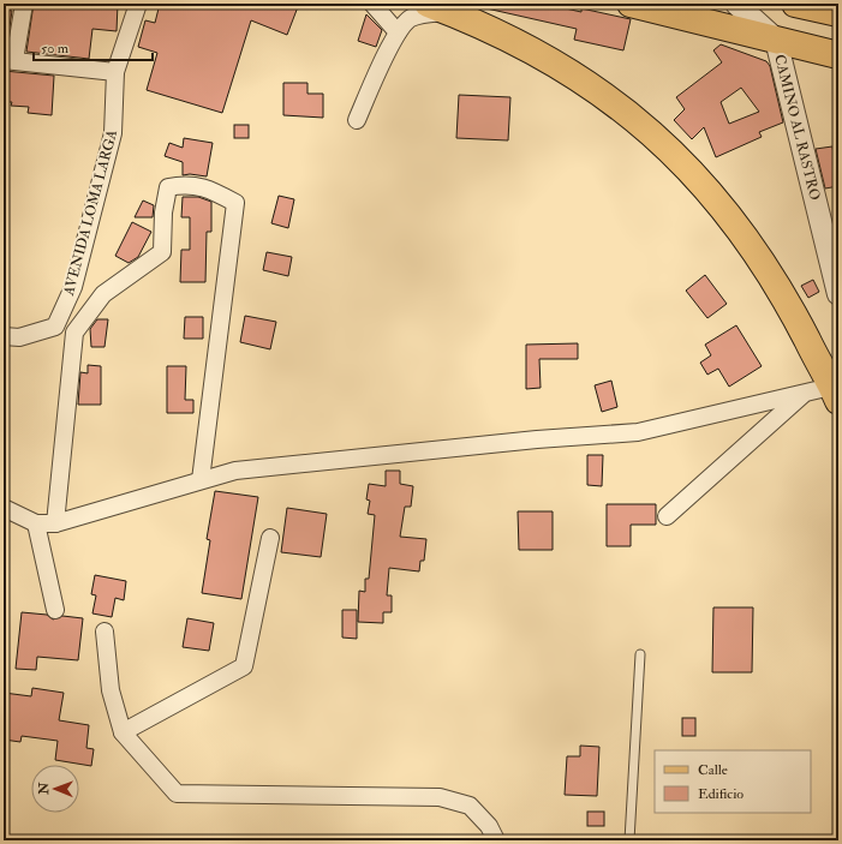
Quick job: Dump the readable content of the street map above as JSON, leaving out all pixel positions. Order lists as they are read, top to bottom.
{
  "streets": {
    "street": ["CAMINO AL RASTRO", "AVENIDA LOMA LARGA"]
  },
  "legend": ["Calle", "Edificio"],
  "scale_bar": "50 m",
  "north": "left"
}
